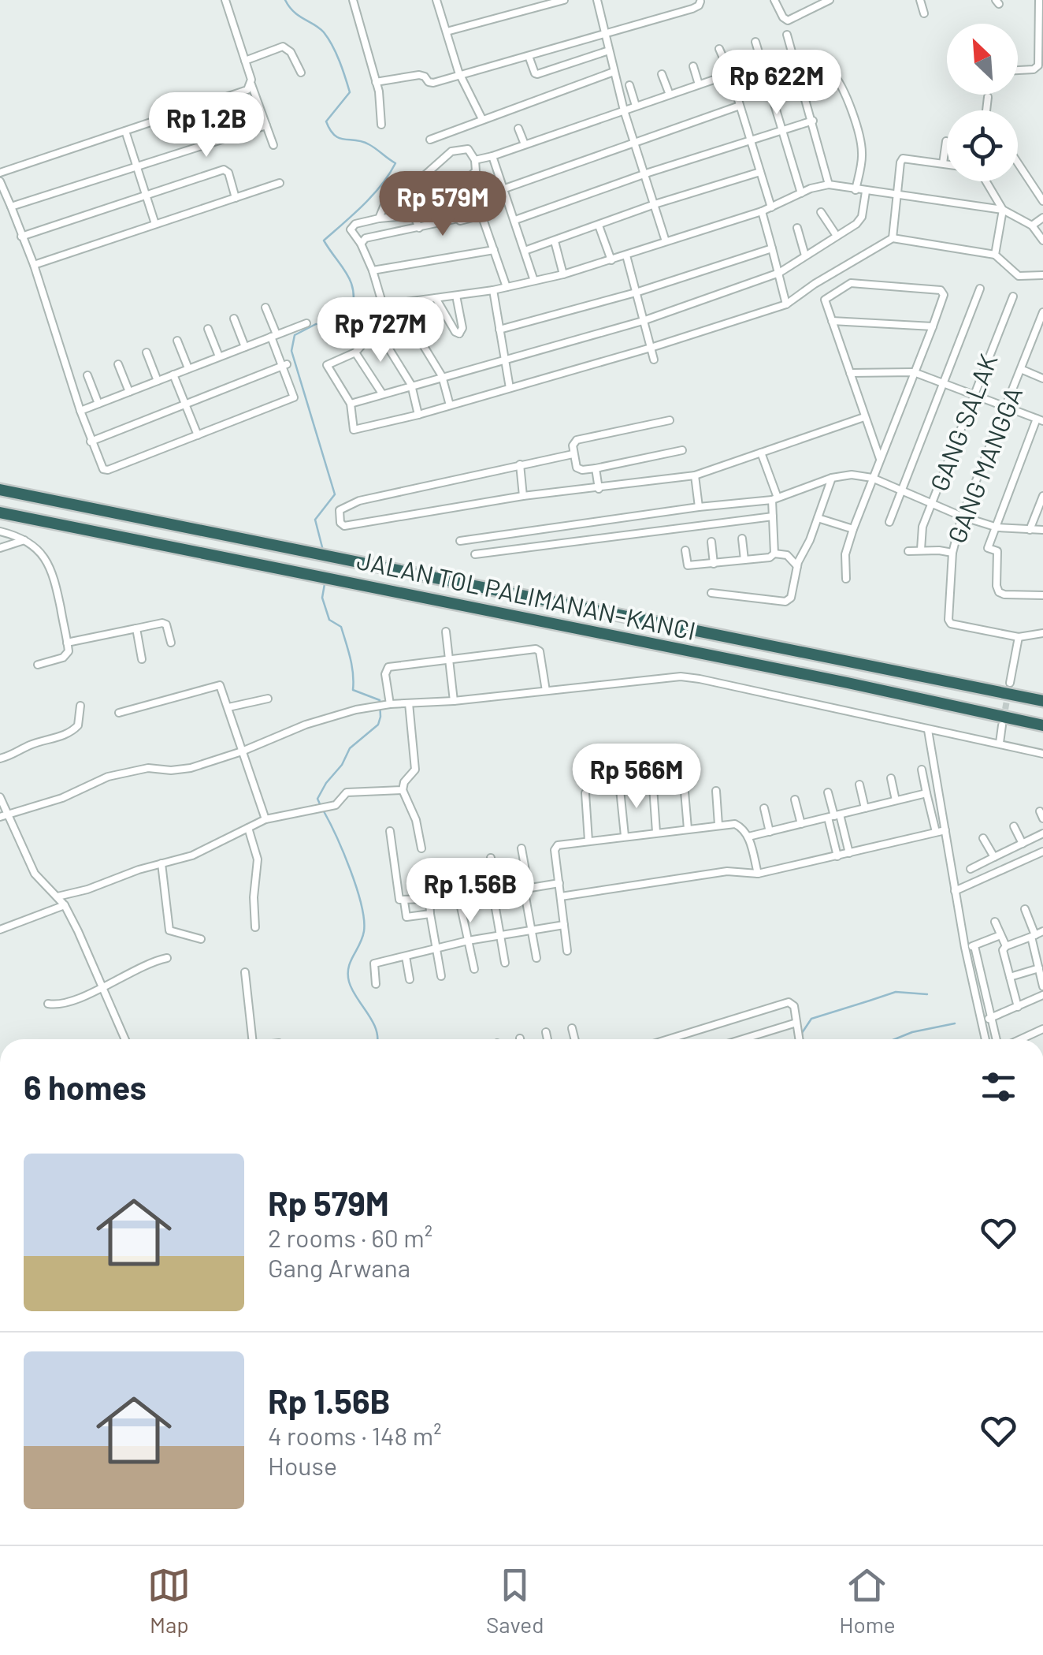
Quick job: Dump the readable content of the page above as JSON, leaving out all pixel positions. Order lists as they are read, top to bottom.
{
  "streets": {
    "highway": ["JALAN TOL PALIMANAN–KANCI"],
    "street": ["GANG SALAK", "GANG MANGGA"]
  },
  "north": "top left",
  "page": {
    "price": [
      "Rp 622M",
      "Rp 1.2B",
      "Rp 579M",
      "Rp 727M",
      "Rp 566M",
      "Rp 1.56B"
    ],
    "heading": "6 homes",
    "list": [
      {
        "name": "Rp 579M",
        "note": "2 rooms · 60 m² · Gang Arwana"
      },
      {
        "name": "Rp 1.56B",
        "note": "4 rooms · 148 m² · House"
      }
    ],
    "tabs": ["Map", "Saved", "Home"]
  }
}
